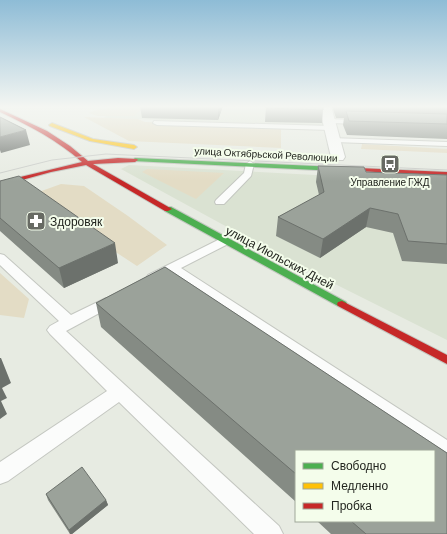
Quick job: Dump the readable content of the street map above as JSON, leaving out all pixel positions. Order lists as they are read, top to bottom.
{
  "streets": {
    "main road": ["улица Октябрьской Революции", "улица Июльских Дней"]
  },
  "crossings": [
    ["улица Октябрьской Революции", "улица Июльских Дней"]
  ],
  "places": {
    "bus stop": ["Управление ГЖД"],
    "pharmacy": ["Здоровяк"]
  },
  "legend": ["Свободно", "Медленно", "Пробка"]
}
